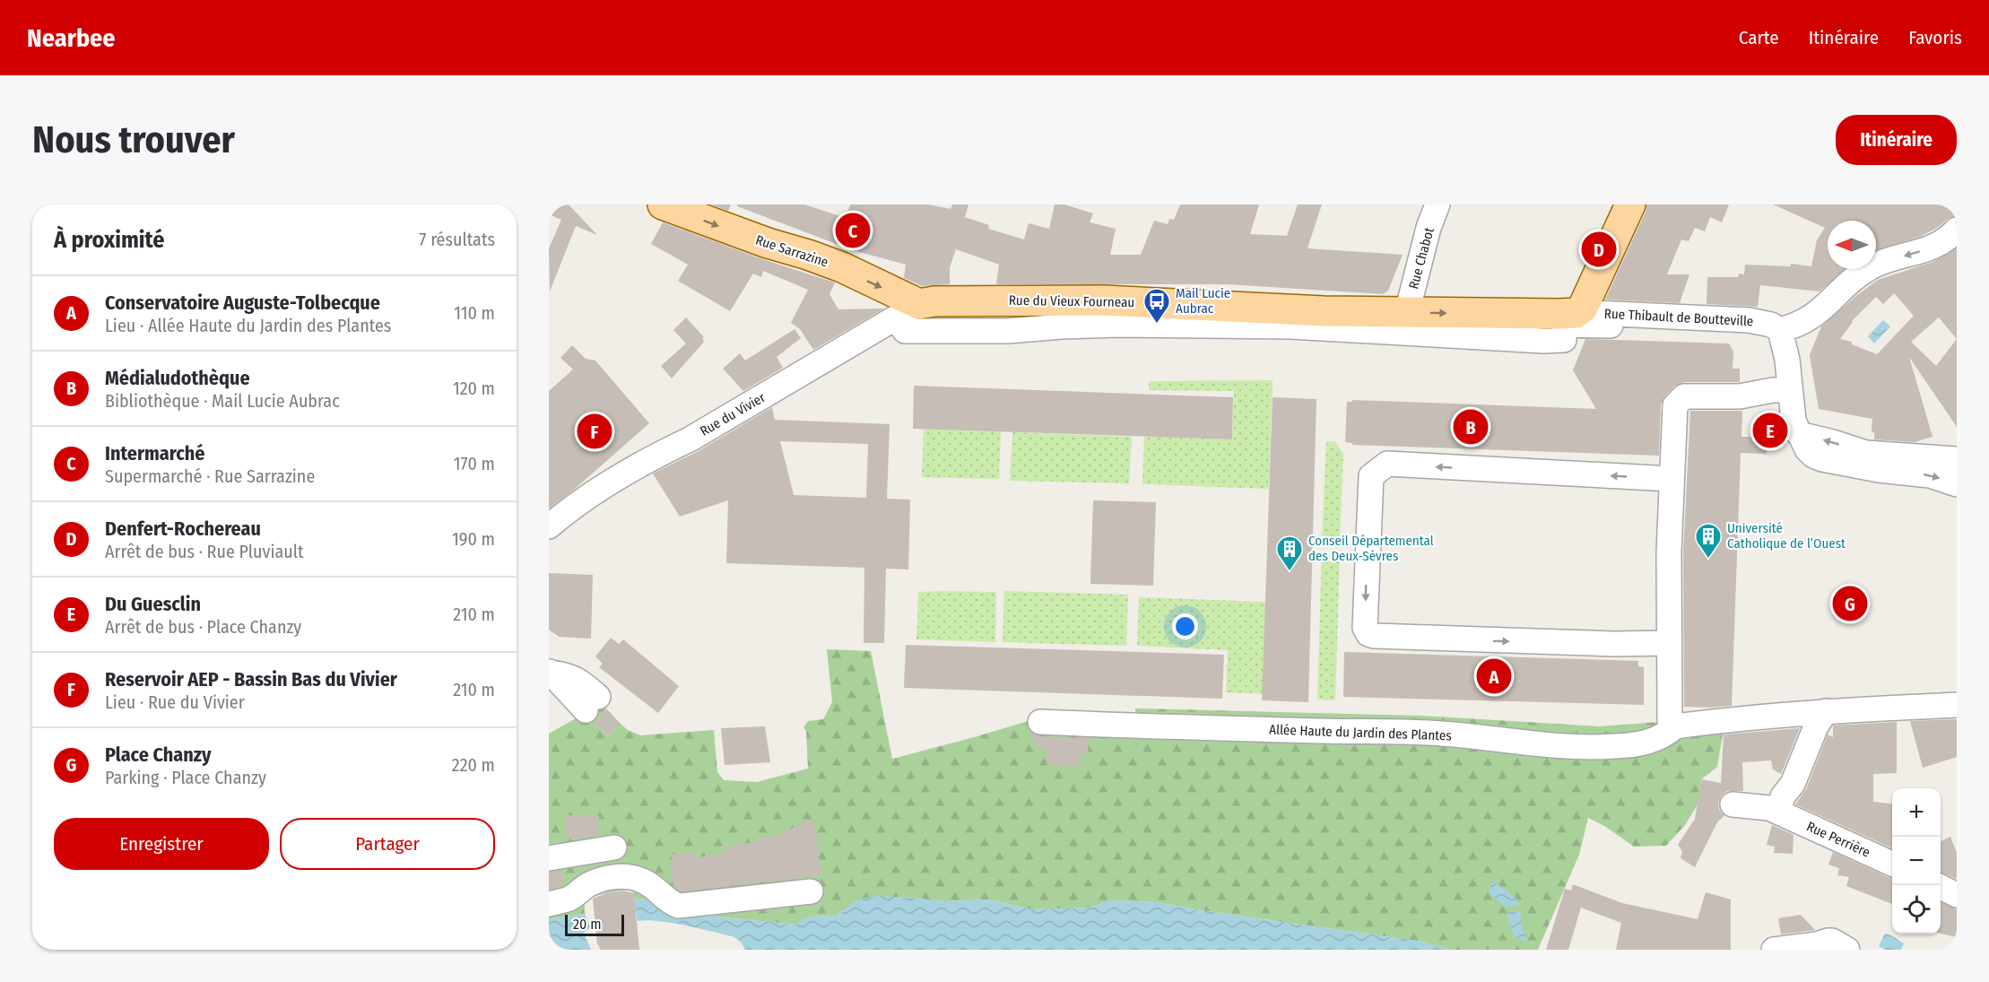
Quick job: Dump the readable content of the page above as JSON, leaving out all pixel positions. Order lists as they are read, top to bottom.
{
  "streets": {
    "main road": ["Rue Sarrazine", "Rue du Vieux Fourneau"],
    "street": [
      "Rue Chabot",
      "Rue Thibault de Boutteville",
      "Rue du Vivier",
      "Allée Haute du Jardin des Plantes",
      "Rue Perrière"
    ]
  },
  "crossings": [
    ["Rue Sarrazine", "Rue du Vieux Fourneau"],
    ["Rue Sarrazine", "Rue du Vivier"],
    ["Rue Chabot", "Rue du Vieux Fourneau"],
    ["Rue du Vieux Fourneau", "Rue du Vivier"]
  ],
  "one_way": ["Rue Sarrazine"],
  "places": {
    "bus stop": ["Mail Lucie Aubrac"],
    "building": ["Université Catholique de l’Ouest", "Conseil Départemental des Deux-Sèvres"]
  },
  "scale_bar": "20 m",
  "north": "left",
  "page": {
    "header": "Nearbee",
    "nav": ["Carte", "Itinéraire", "Favoris"],
    "buttons": [
      "Itinéraire",
      ["Enregistrer", "Partager"]
    ],
    "title": "Nous trouver",
    "heading": ["À proximité", "7 résultats"],
    "pins": [
      "C",
      "D",
      "B",
      "E",
      "F",
      "G",
      "A"
    ],
    "list": [
      {
        "mark": "A",
        "name": "Conservatoire Auguste-Tolbecque",
        "note": "Lieu · Allée Haute du Jardin des Plantes",
        "value": "110 m"
      },
      {
        "mark": "B",
        "name": "Médialudothèque",
        "note": "Bibliothèque · Mail Lucie Aubrac",
        "value": "120 m"
      },
      {
        "mark": "C",
        "name": "Intermarché",
        "note": "Supermarché · Rue Sarrazine",
        "value": "170 m"
      },
      {
        "mark": "D",
        "name": "Denfert-Rochereau",
        "note": "Arrêt de bus · Rue Pluviault",
        "value": "190 m"
      },
      {
        "mark": "E",
        "name": "Du Guesclin",
        "note": "Arrêt de bus · Place Chanzy",
        "value": "210 m"
      },
      {
        "mark": "F",
        "name": "Reservoir AEP - Bassin Bas du Vivier",
        "note": "Lieu · Rue du Vivier",
        "value": "210 m"
      },
      {
        "mark": "G",
        "name": "Place Chanzy",
        "note": "Parking · Place Chanzy",
        "value": "220 m"
      }
    ],
    "map_buttons": ["+", "−"],
    "scale": "20 m"
  }
}
